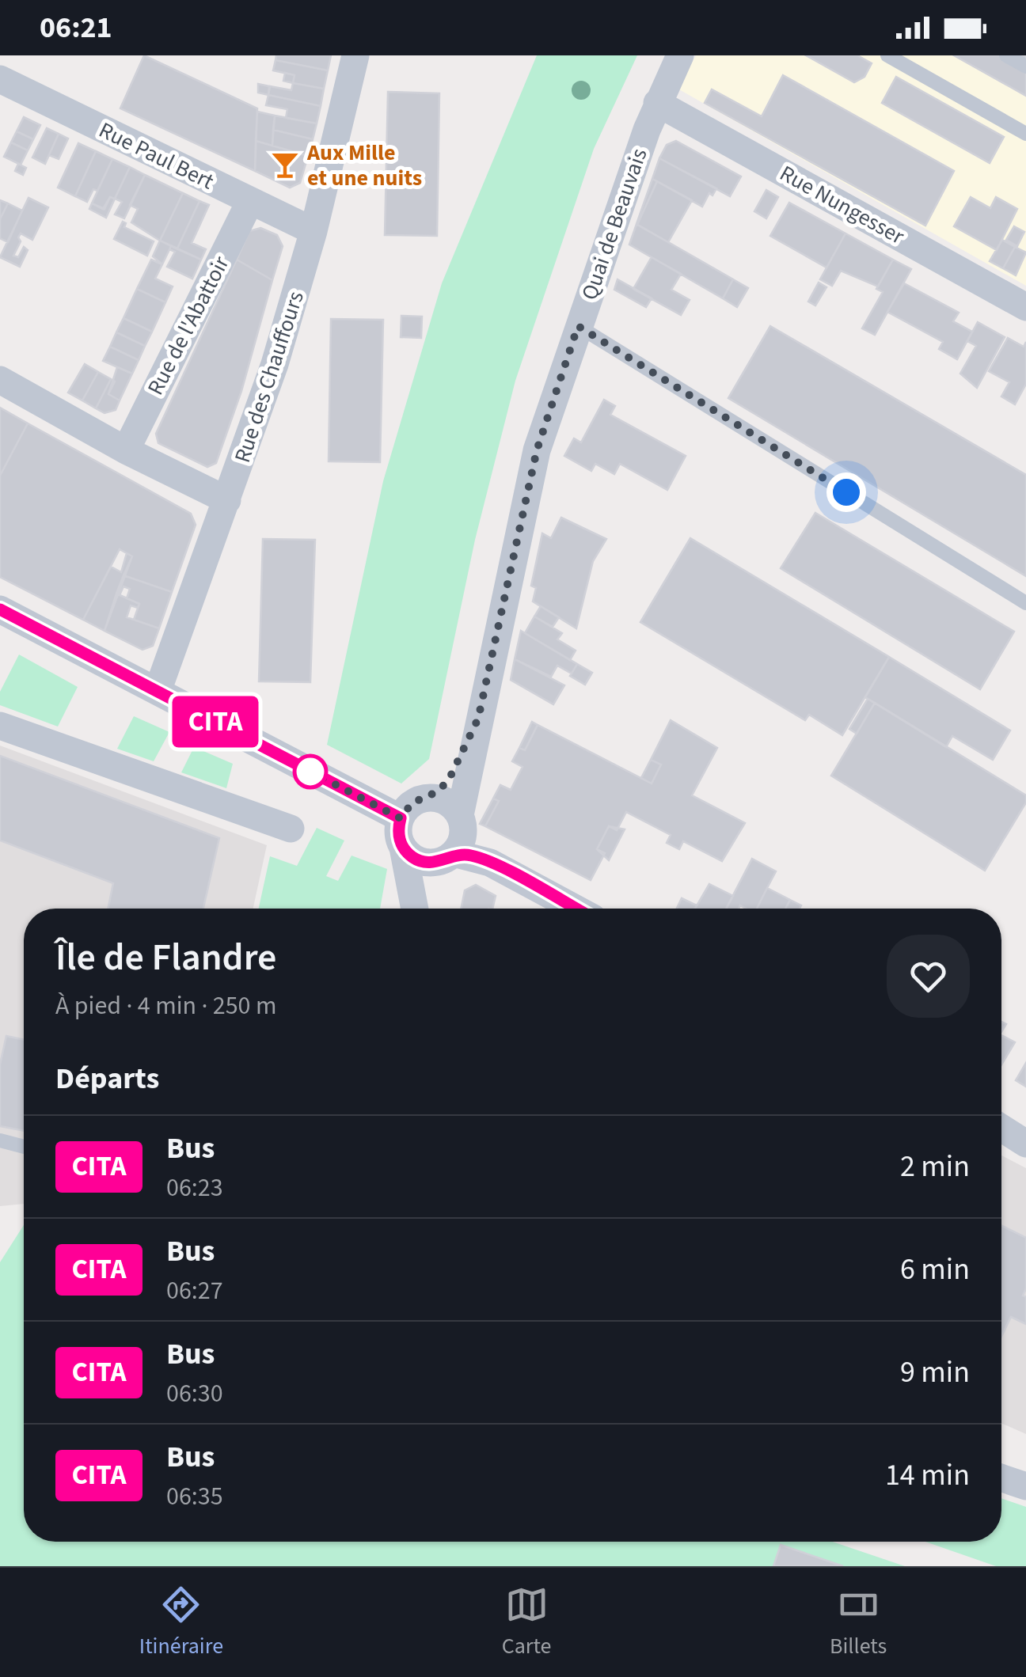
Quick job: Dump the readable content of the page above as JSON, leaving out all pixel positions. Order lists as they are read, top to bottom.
{
  "streets": {
    "street": [
      "Rue Paul Bert",
      "Rue Nungesser",
      "Quai de Beauvais",
      "Rue de l'Abattoir",
      "Rue des Chauffours"
    ]
  },
  "crossings": [
    ["Rue Paul Bert", "Rue de l'Abattoir"],
    ["Rue Paul Bert", "Rue des Chauffours"],
    ["Rue Nungesser", "Quai de Beauvais"]
  ],
  "places": {
    "bar": ["Aux Mille et une nuits"]
  },
  "lines": ["bus line CITA"],
  "page": {
    "status": "06:21",
    "on_map": "CITA",
    "heading": [
      ["Île de Flandre", "À pied · 4 min · 250 m"],
      "Départs"
    ],
    "list": [
      {
        "mark": "CITA",
        "name": "Bus",
        "note": "06:23",
        "value": "2 min"
      },
      {
        "mark": "CITA",
        "name": "Bus",
        "note": "06:27",
        "value": "6 min"
      },
      {
        "mark": "CITA",
        "name": "Bus",
        "note": "06:30",
        "value": "9 min"
      },
      {
        "mark": "CITA",
        "name": "Bus",
        "note": "06:35",
        "value": "14 min"
      }
    ],
    "tabs": ["Itinéraire", "Carte", "Billets"]
  }
}
